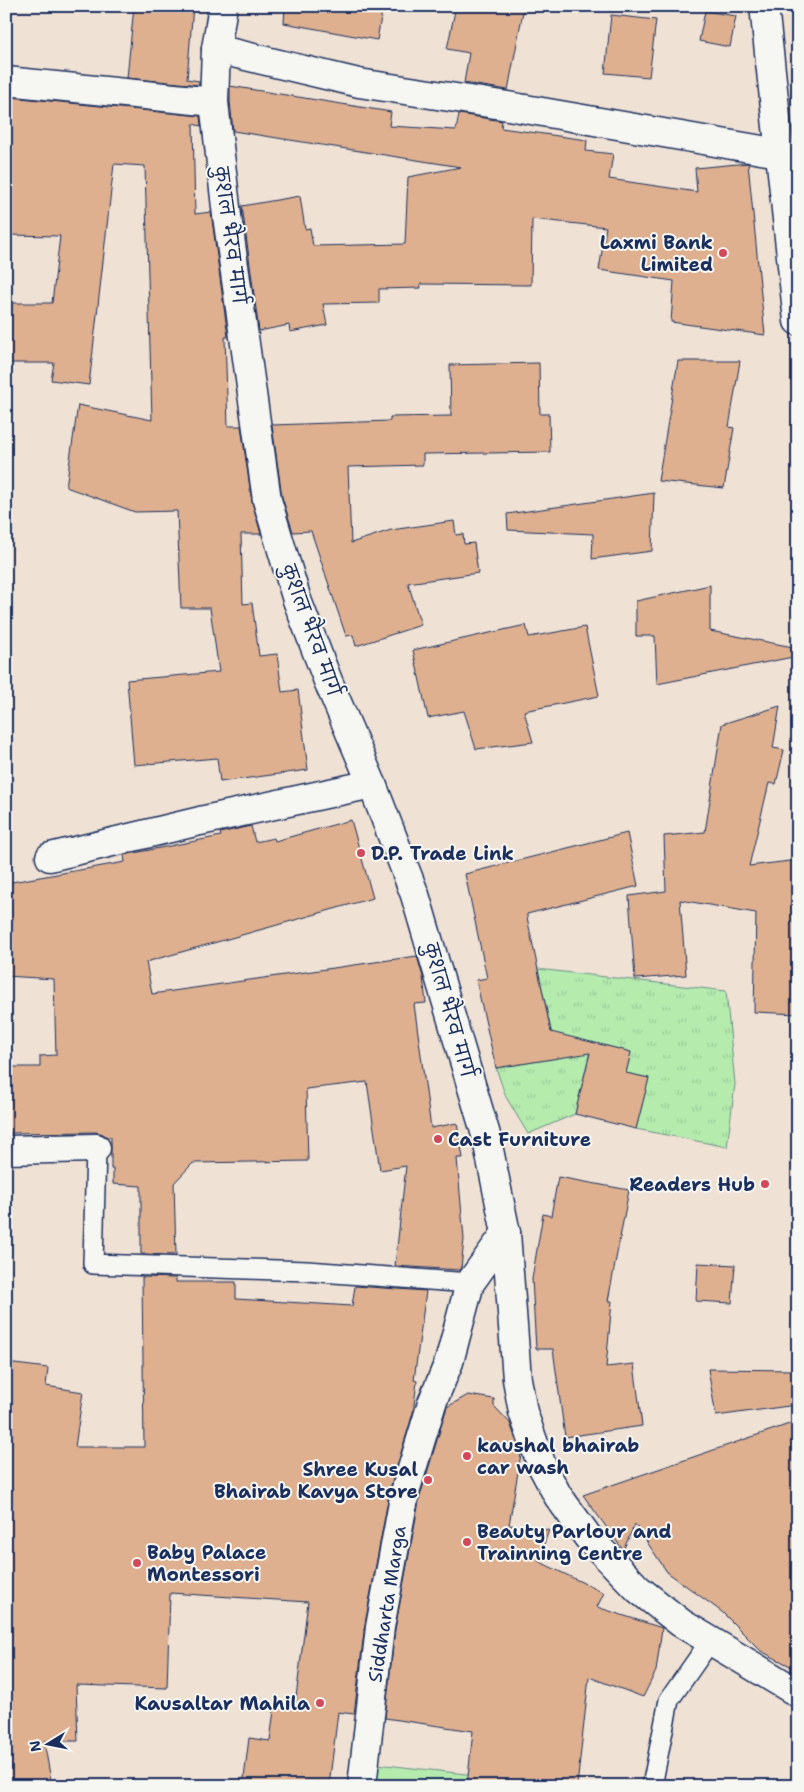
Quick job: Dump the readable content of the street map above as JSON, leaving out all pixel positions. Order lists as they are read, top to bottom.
{
  "streets": {
    "street": ["कुशल‌ भैरव मार्ग", "Siddharta Marga"]
  },
  "crossings": [
    ["कुशल‌ भैरव मार्ग", "Siddharta Marga"]
  ],
  "places": [
    "Laxmi Bank Limited",
    "D.P. Trade Link",
    "Cast Furniture",
    "Readers Hub",
    "kaushal bhairab car wash",
    "Shree Kusal Bhairab Kavya Store",
    "Beauty Parlour and Trainning Centre",
    "Baby Palace Montessori",
    "Kausaltar Mahila"
  ],
  "north": "left"
}
